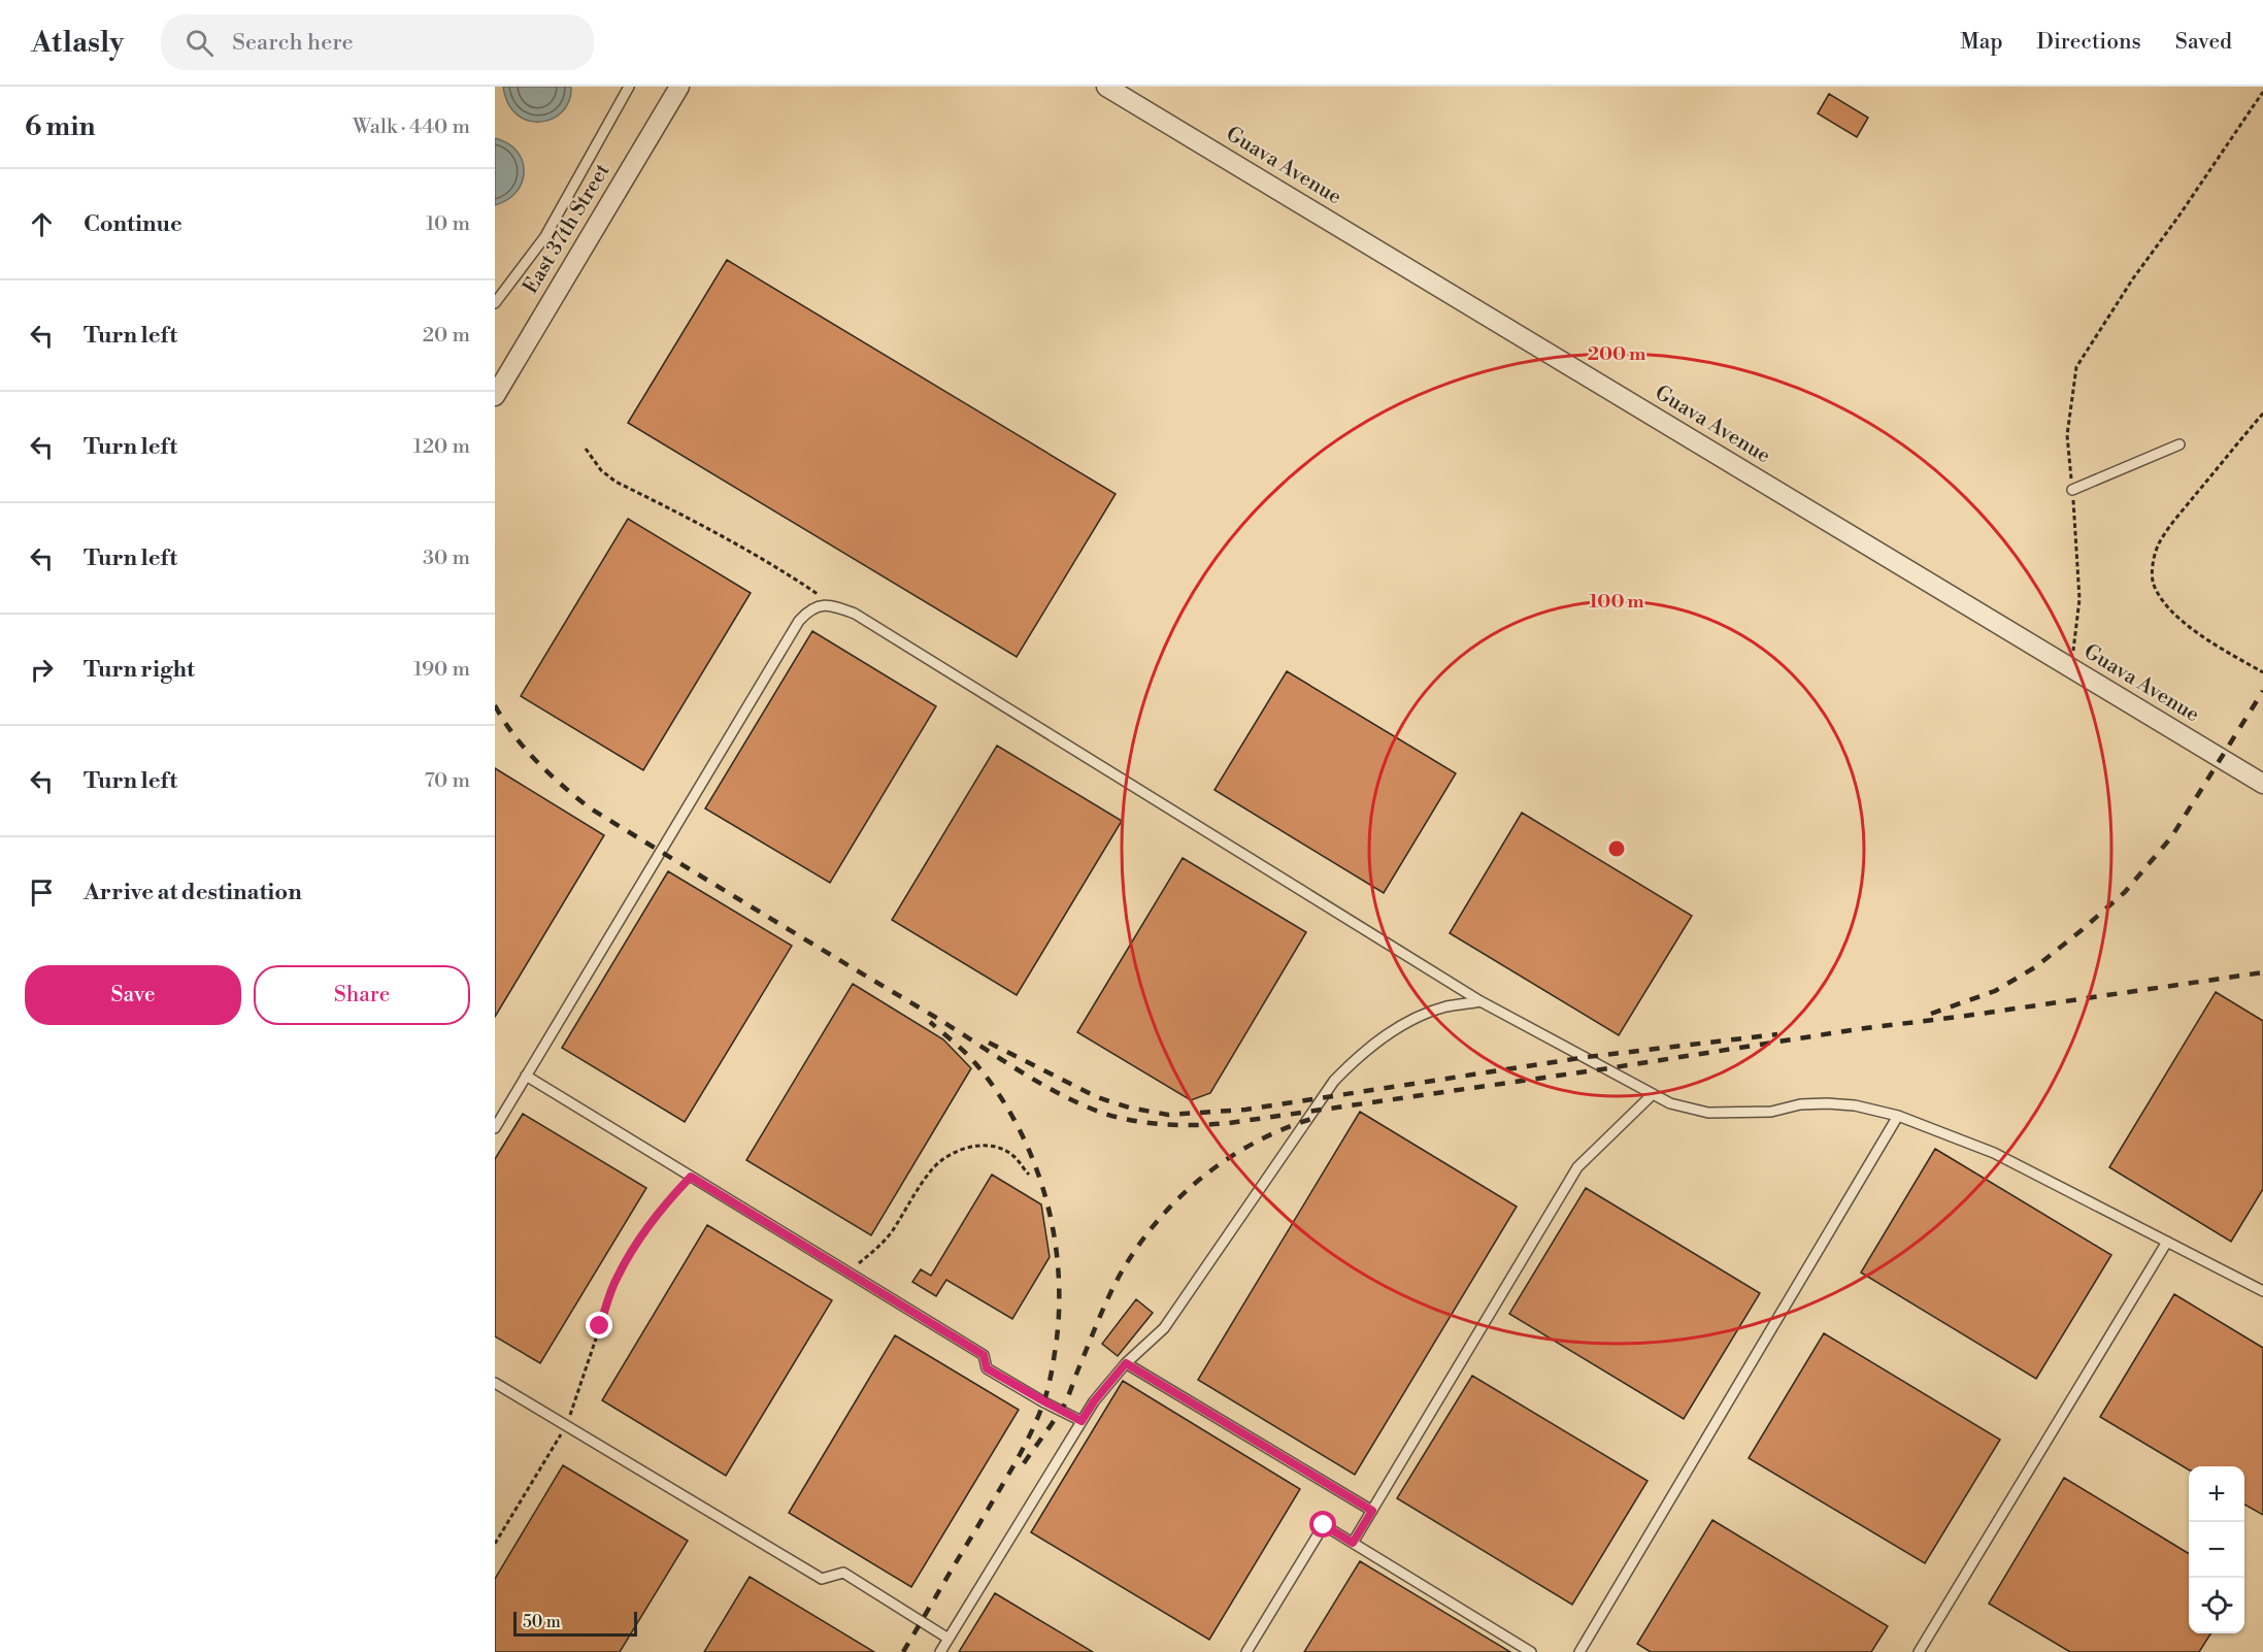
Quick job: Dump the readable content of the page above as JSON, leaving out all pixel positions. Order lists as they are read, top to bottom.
{
  "streets": {
    "street": ["Guava Avenue", "East 37th Street"]
  },
  "scale_bar": "50 m",
  "page": {
    "header": "Atlasly",
    "search": "Search here",
    "nav": ["Map", "Directions", "Saved"],
    "heading": ["6 min", "Walk · 440 m"],
    "list": [
      ["Continue", "10 m"],
      ["Turn left", "20 m"],
      ["Turn left", "120 m"],
      ["Turn left", "30 m"],
      ["Turn right", "190 m"],
      ["Turn left", "70 m"],
      "Arrive at destination"
    ],
    "buttons": ["Save", "Share"],
    "map_buttons": ["+", "−"],
    "scale": "50 m"
  },
  "rings": ["200 m", "100 m"]
}
